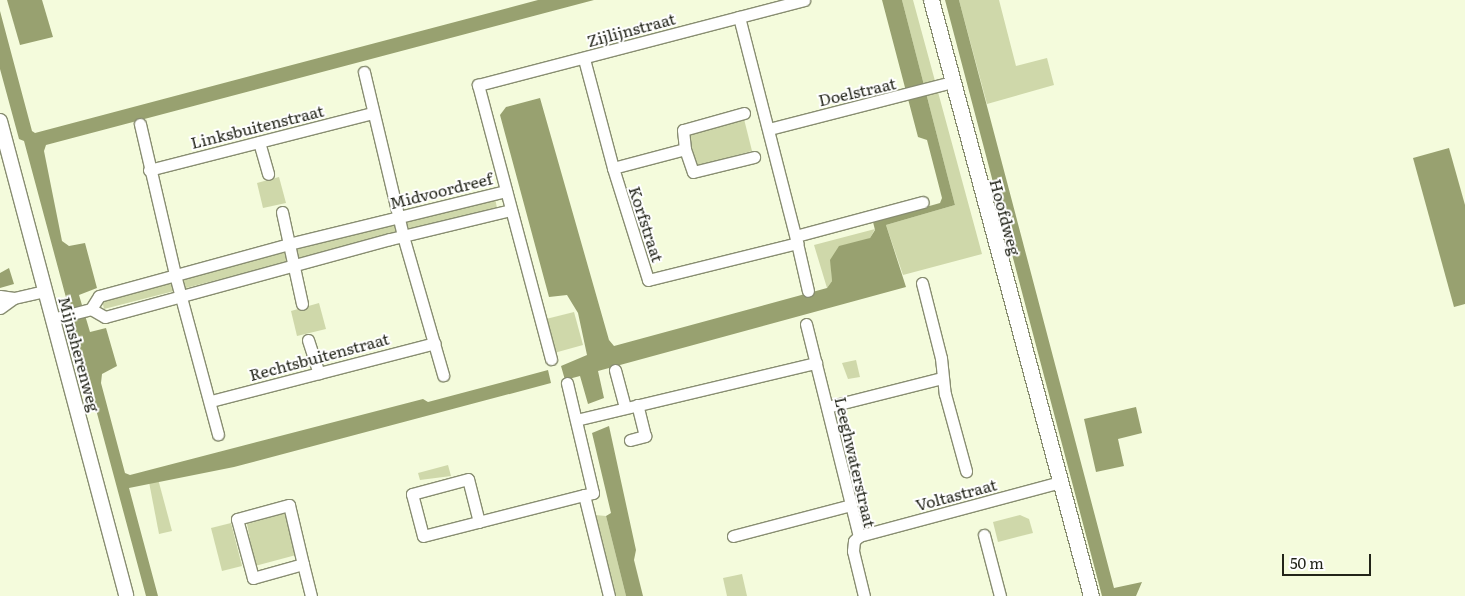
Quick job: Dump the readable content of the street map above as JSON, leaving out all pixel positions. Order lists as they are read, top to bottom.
{
  "streets": {
    "main road": ["Hoofdweg"],
    "street": [
      "Zijlijnstraat",
      "Doelstraat",
      "Linksbuitenstraat",
      "Midvoordreef",
      "Korfstraat",
      "Mijnsherenweg",
      "Rechtsbuitenstraat",
      "Leeghwaterstraat",
      "Voltastraat"
    ]
  },
  "crossings": [
    ["Zijlijnstraat", "Midvoordreef"],
    ["Zijlijnstraat", "Korfstraat"],
    ["Doelstraat", "Hoofdweg"],
    ["Midvoordreef", "Mijnsherenweg"],
    ["Hoofdweg", "Voltastraat"],
    ["Leeghwaterstraat", "Voltastraat"]
  ],
  "scale_bar": "50 m"
}
